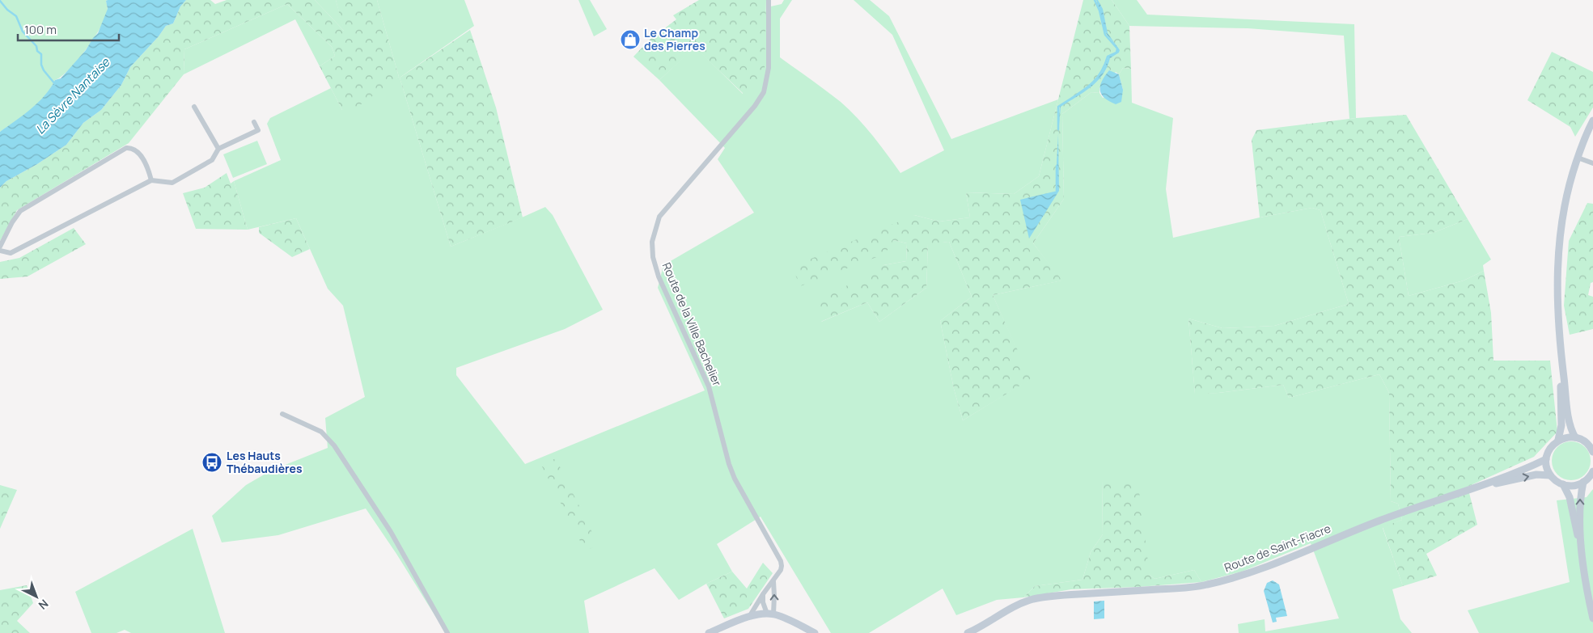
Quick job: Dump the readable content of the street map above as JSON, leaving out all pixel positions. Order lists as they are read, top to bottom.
{
  "streets": {
    "main road": ["Route de Saint-Fiacre"],
    "street": ["Route de la Ville Bachelier"]
  },
  "water": ["La Sèvre Nantaise"],
  "places": {
    "shop": ["Le Champ des Pierres"],
    "bus stop": ["Les Hauts Thébaudières"]
  },
  "scale_bar": "100 m",
  "north": "bottom right"
}
